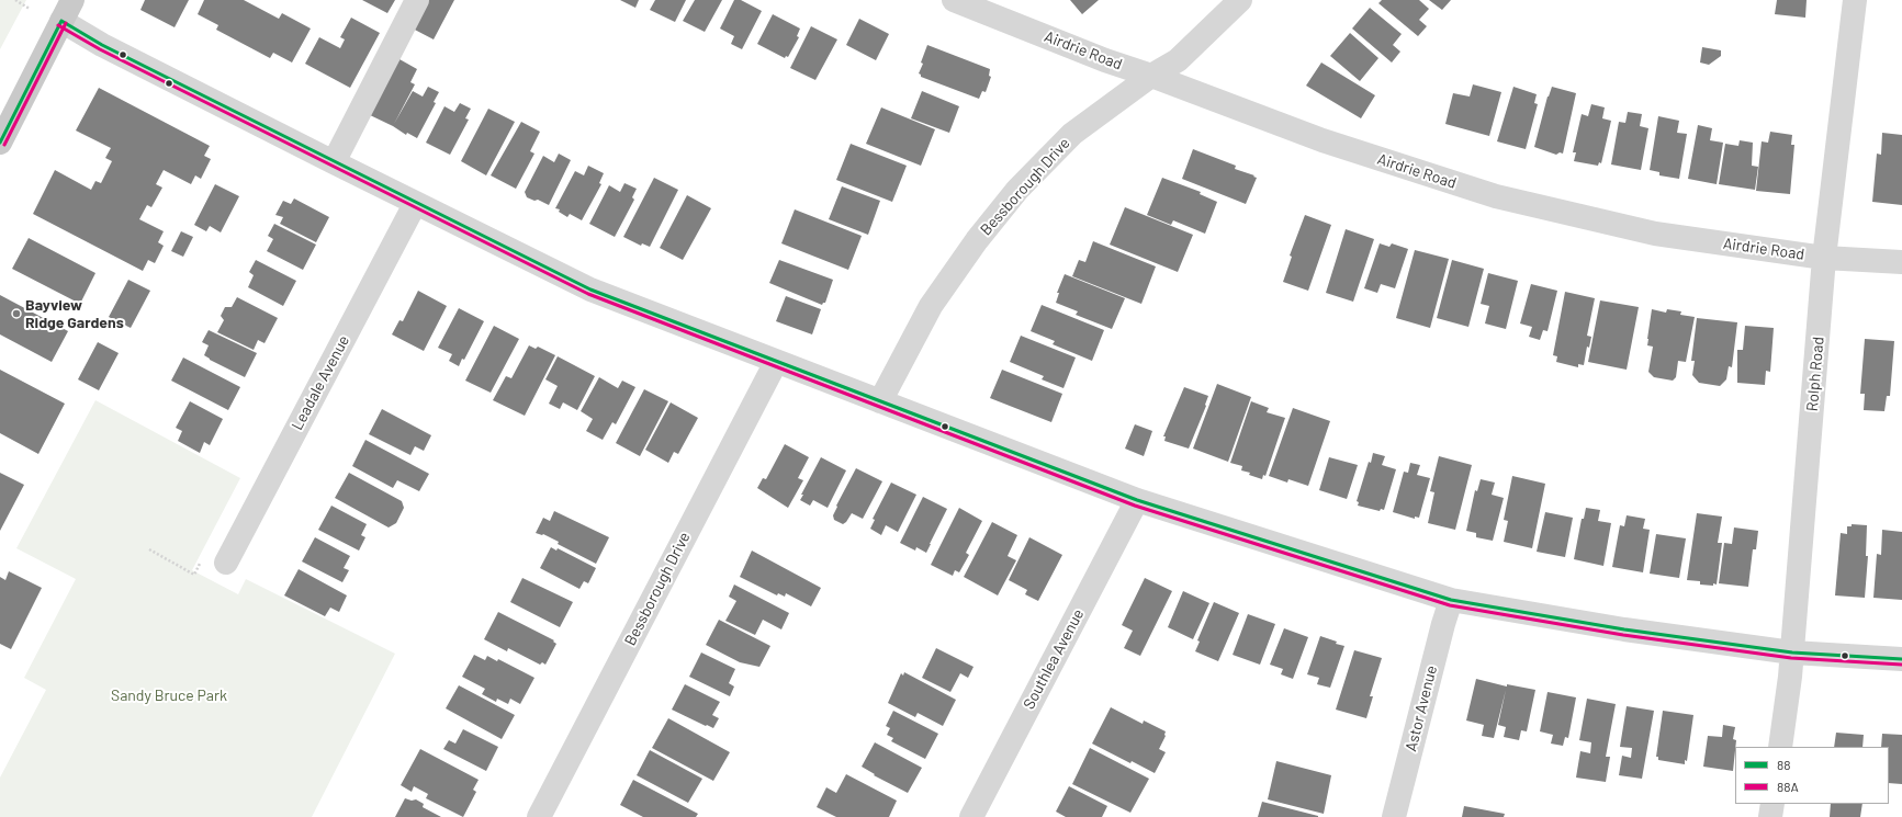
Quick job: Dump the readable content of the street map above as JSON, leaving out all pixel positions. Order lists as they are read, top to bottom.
{
  "streets": {
    "street": [
      "Airdrie Road",
      "Bessborough Drive",
      "Rolph Road",
      "Leadale Avenue",
      "Southlea Avenue",
      "Astor Avenue"
    ]
  },
  "crossings": [
    ["Airdrie Road", "Bessborough Drive"],
    ["Airdrie Road", "Rolph Road"]
  ],
  "parks": ["Sandy Bruce Park"],
  "places": ["Bayview Ridge Gardens"],
  "lines": ["transit line 88", "transit line 88A"],
  "legend": ["88", "88A"]
}
